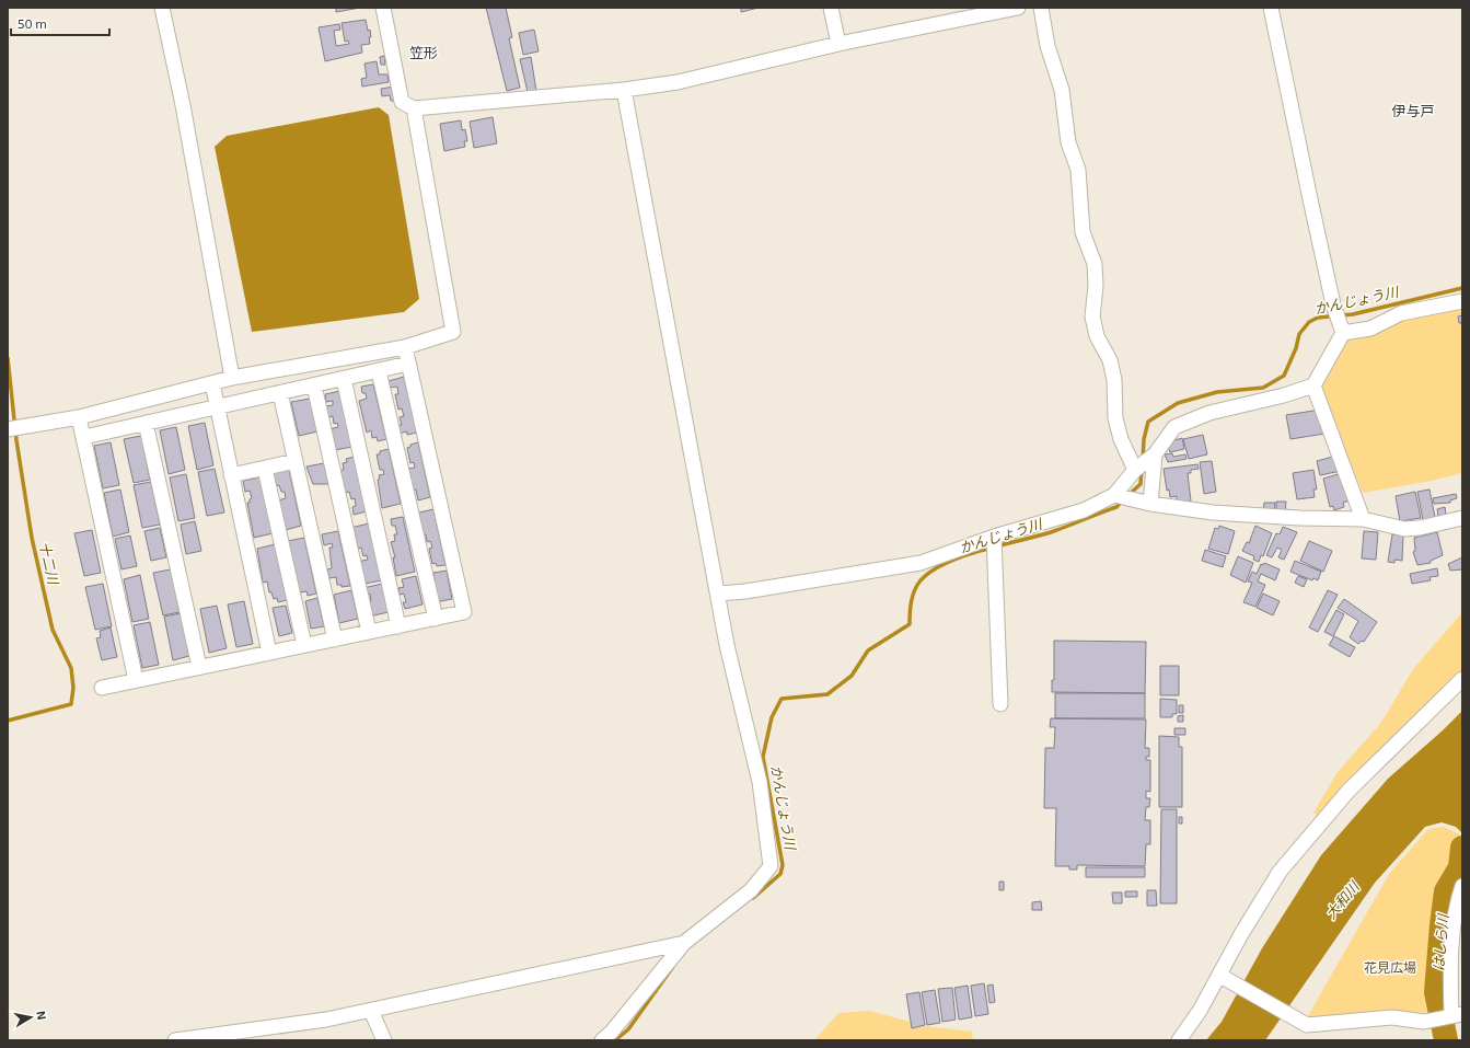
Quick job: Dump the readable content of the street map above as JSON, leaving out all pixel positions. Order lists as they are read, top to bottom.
{
  "districts": ["笠形", "伊与戸"],
  "water": [
    "かんじょう川",
    "十二川",
    "大和川",
    "はしら川"
  ],
  "parks": ["花見広場"],
  "scale_bar": "50 m",
  "north": "right"
}
